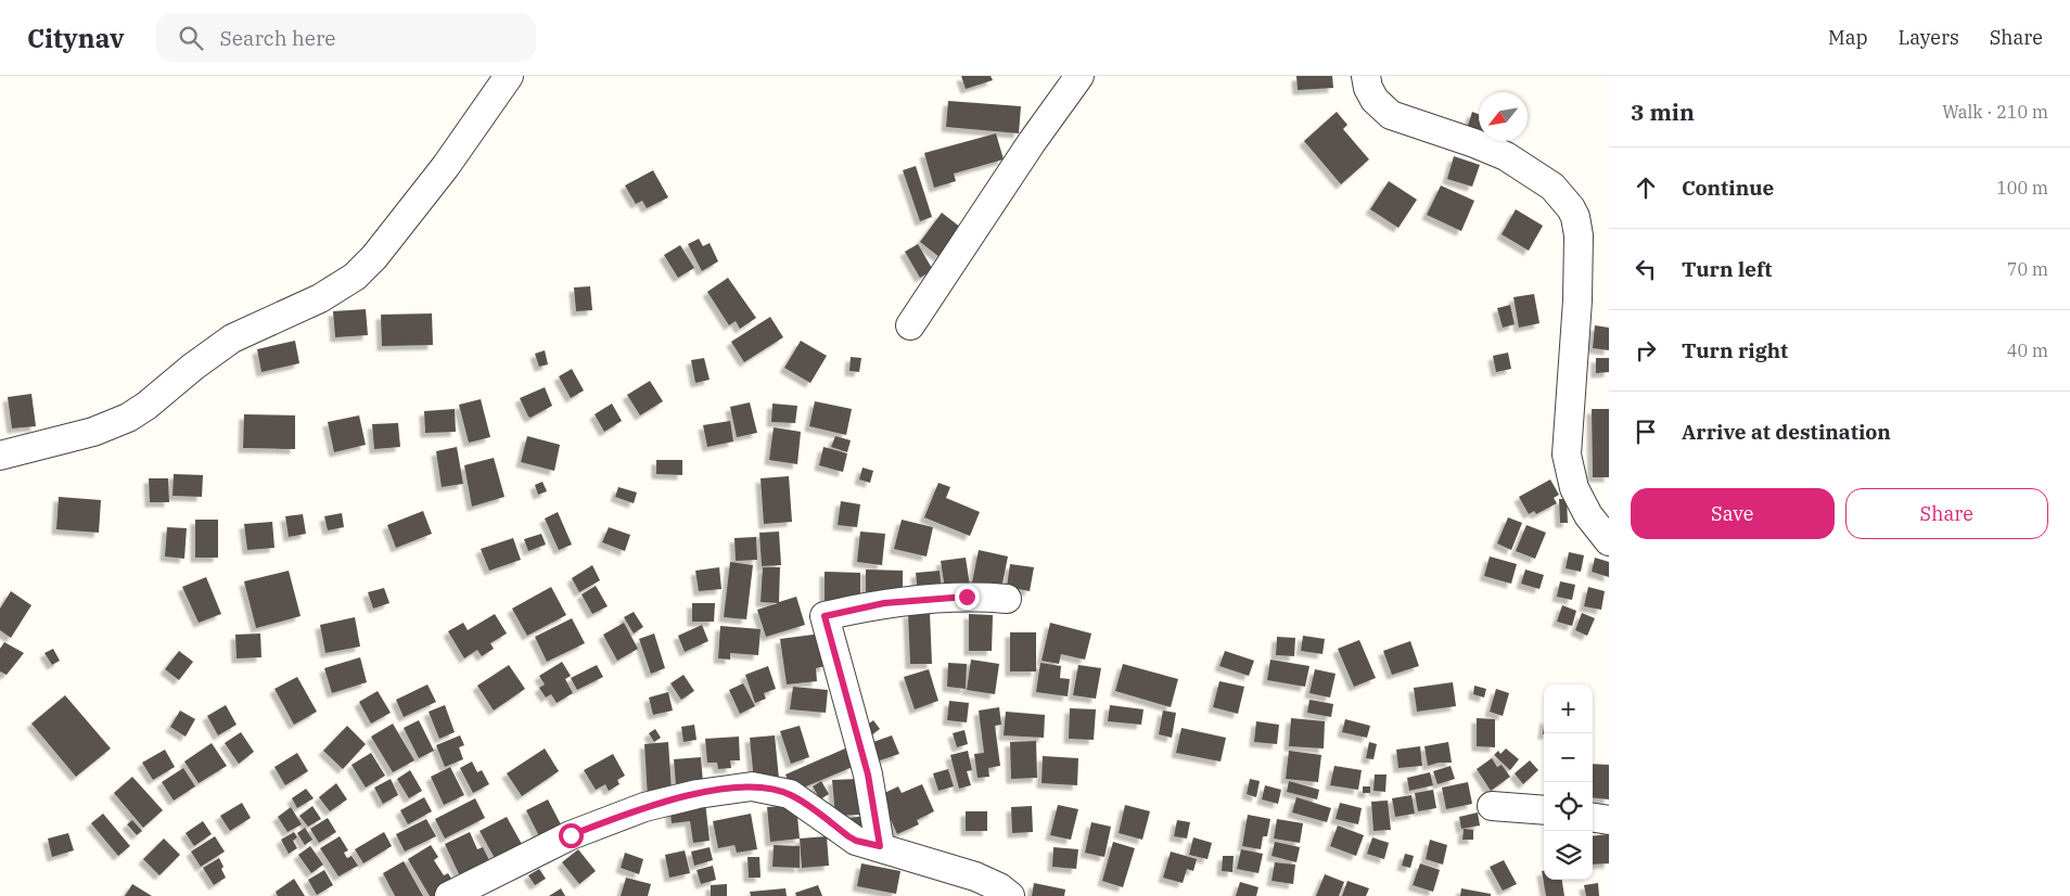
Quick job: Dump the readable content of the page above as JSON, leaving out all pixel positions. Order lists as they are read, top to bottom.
{
  "north": "bottom left",
  "page": {
    "header": "Citynav",
    "search": "Search here",
    "nav": ["Map", "Layers", "Share"],
    "heading": ["3 min", "Walk · 210 m"],
    "list": [
      ["Continue", "100 m"],
      ["Turn left", "70 m"],
      ["Turn right", "40 m"],
      "Arrive at destination"
    ],
    "buttons": ["Save", "Share"],
    "map_buttons": ["+", "−"]
  }
}
